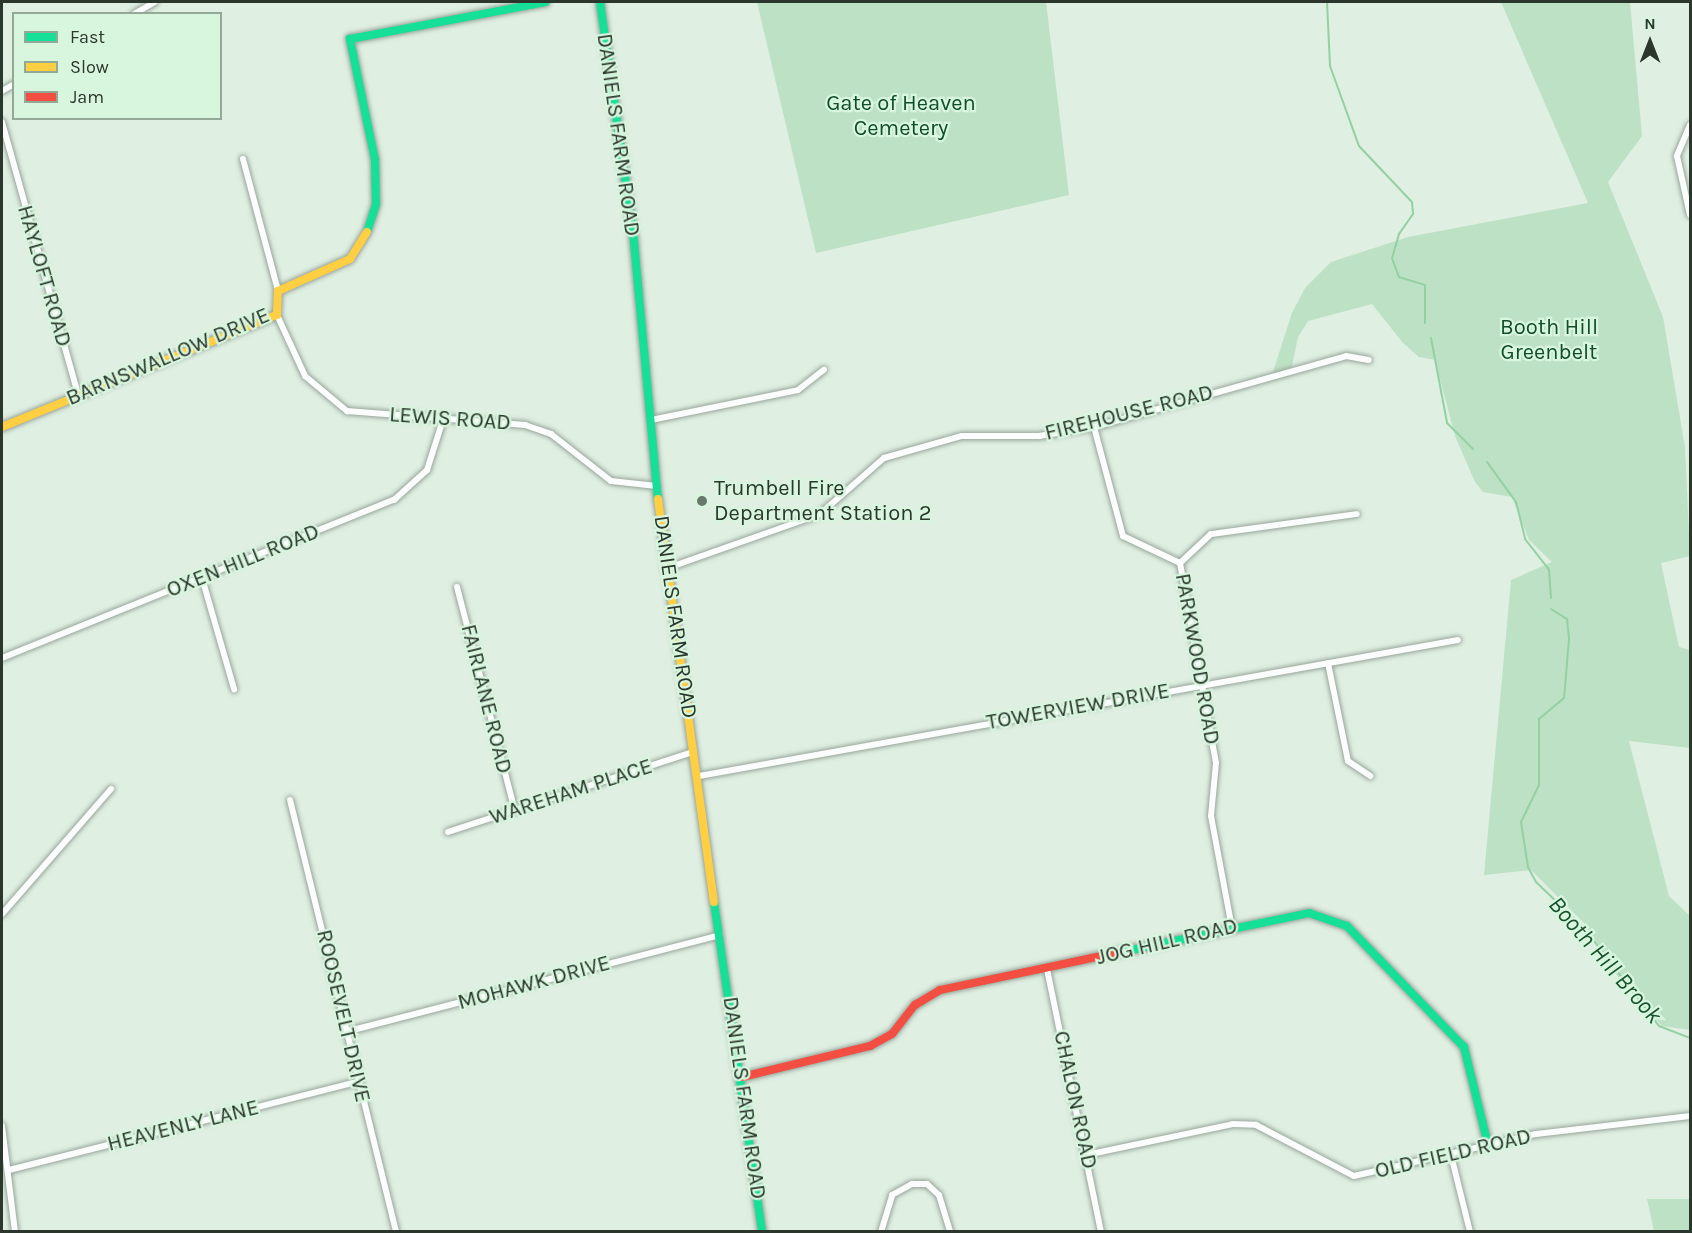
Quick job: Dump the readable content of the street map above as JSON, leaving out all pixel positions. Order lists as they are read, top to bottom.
{
  "streets": {
    "street": [
      "DANIELS FARM ROAD",
      "HAYLOFT ROAD",
      "BARNSWALLOW DRIVE",
      "FIREHOUSE ROAD",
      "LEWIS ROAD",
      "OXEN HILL ROAD",
      "PARKWOOD ROAD",
      "FAIRLANE ROAD",
      "TOWERVIEW DRIVE",
      "WAREHAM PLACE",
      "JOG HILL ROAD",
      "MOHAWK DRIVE",
      "ROOSEVELT DRIVE",
      "CHALON ROAD",
      "HEAVENLY LANE",
      "OLD FIELD ROAD"
    ]
  },
  "crossings": [
    ["DANIELS FARM ROAD", "FIREHOUSE ROAD"],
    ["DANIELS FARM ROAD", "LEWIS ROAD"],
    ["DANIELS FARM ROAD", "TOWERVIEW DRIVE"],
    ["DANIELS FARM ROAD", "WAREHAM PLACE"],
    ["DANIELS FARM ROAD", "JOG HILL ROAD"],
    ["DANIELS FARM ROAD", "MOHAWK DRIVE"],
    ["HAYLOFT ROAD", "BARNSWALLOW DRIVE"],
    ["BARNSWALLOW DRIVE", "LEWIS ROAD"],
    ["FIREHOUSE ROAD", "PARKWOOD ROAD"],
    ["LEWIS ROAD", "OXEN HILL ROAD"],
    ["PARKWOOD ROAD", "TOWERVIEW DRIVE"],
    ["PARKWOOD ROAD", "JOG HILL ROAD"],
    ["FAIRLANE ROAD", "WAREHAM PLACE"],
    ["JOG HILL ROAD", "CHALON ROAD"],
    ["JOG HILL ROAD", "OLD FIELD ROAD"],
    ["MOHAWK DRIVE", "ROOSEVELT DRIVE"],
    ["ROOSEVELT DRIVE", "HEAVENLY LANE"],
    ["CHALON ROAD", "OLD FIELD ROAD"]
  ],
  "water": ["Booth Hill Brook"],
  "parks": ["Gate of Heaven Cemetery", "Booth Hill Greenbelt"],
  "places": ["Trumbell Fire Department Station 2"],
  "legend": ["Fast", "Slow", "Jam"],
  "north": "top"
}
